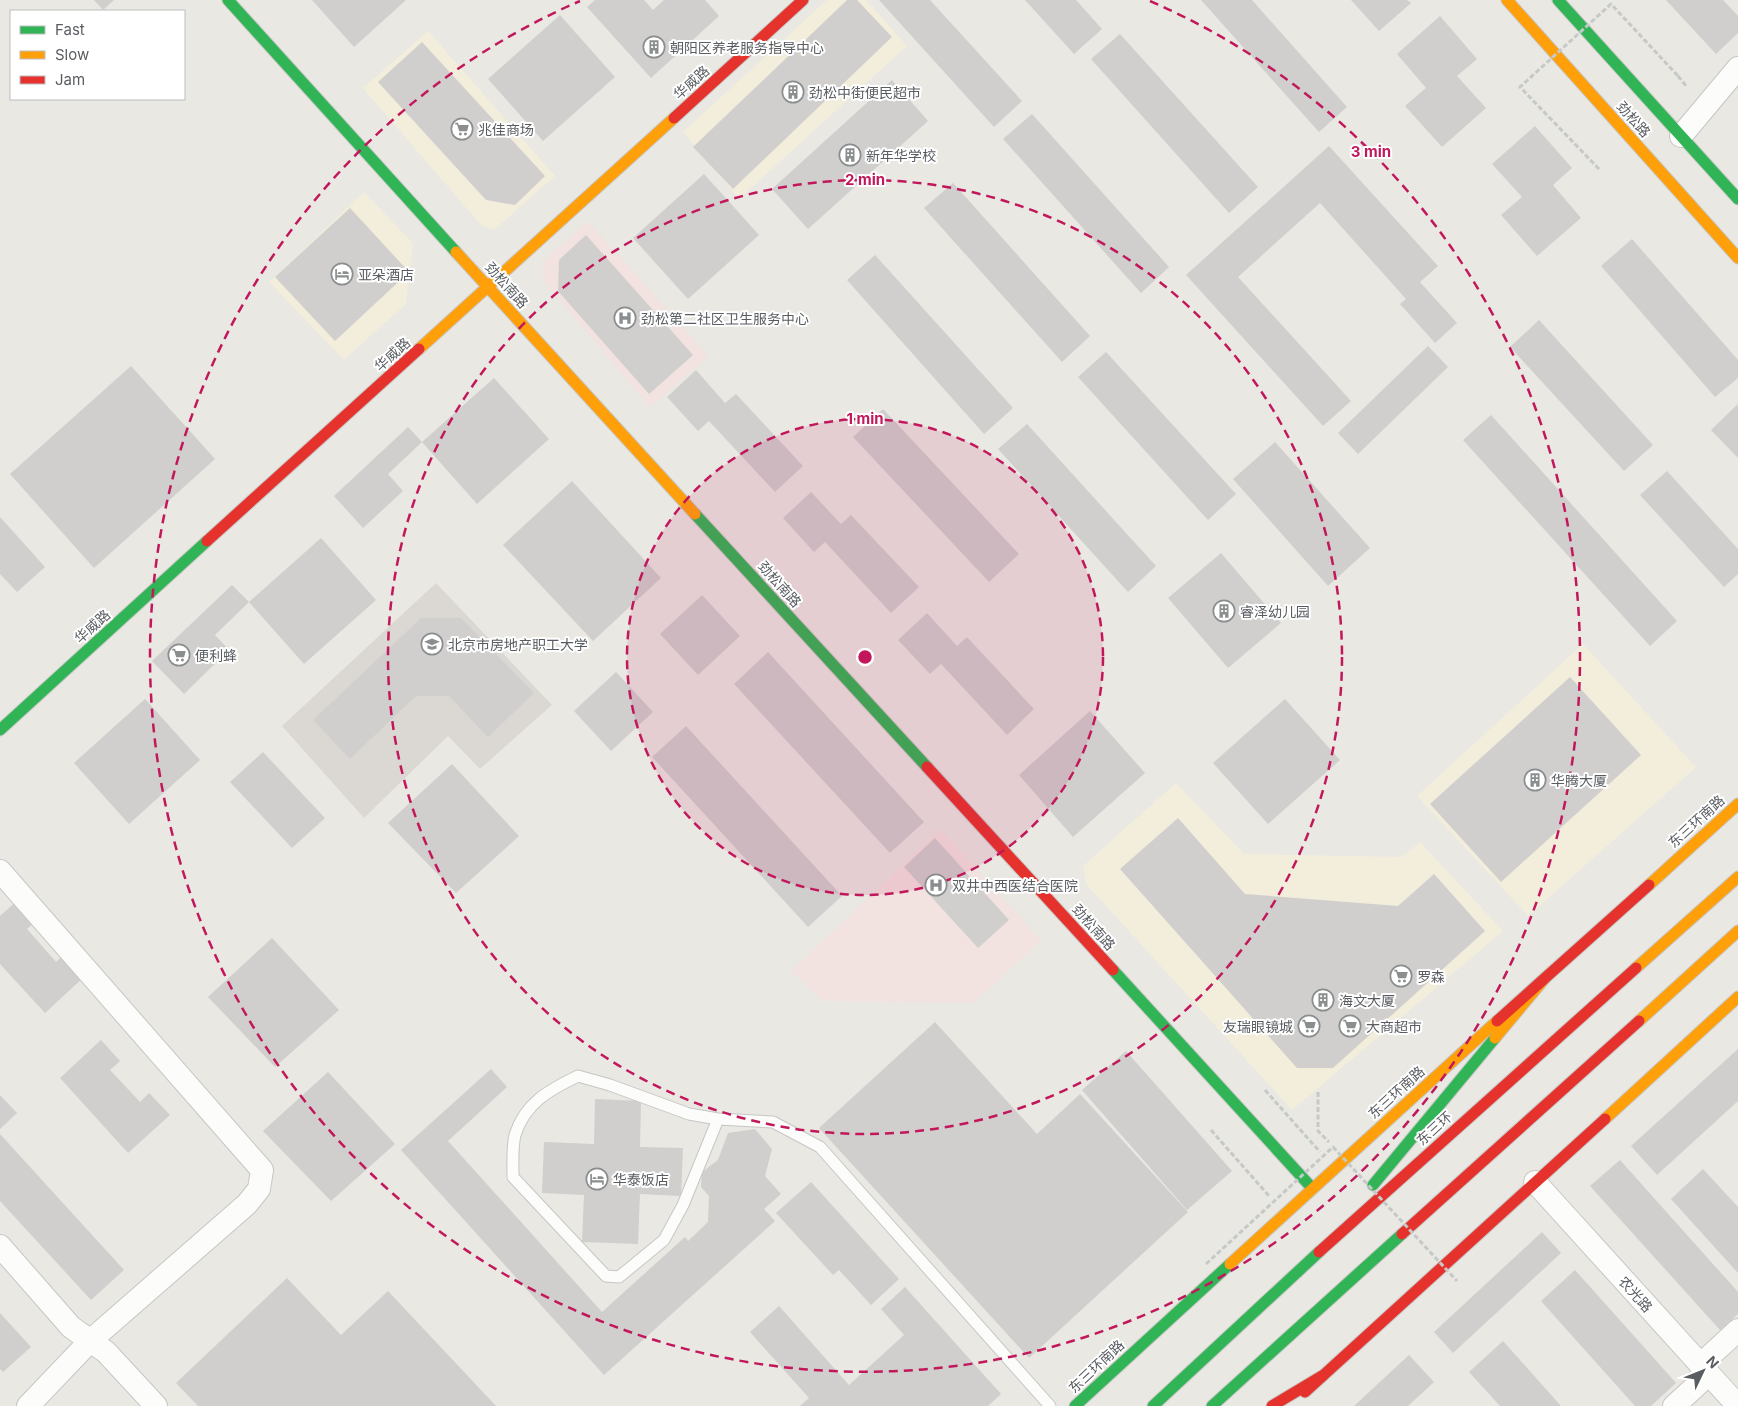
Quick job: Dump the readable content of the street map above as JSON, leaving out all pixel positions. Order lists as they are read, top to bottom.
{
  "streets": {
    "main road": [
      "华威路",
      "劲松路",
      "劲松南路",
      "东三环南路",
      "东三环"
    ],
    "street": ["农光路"]
  },
  "crossings": [
    ["华威路", "劲松南路"],
    ["劲松南路", "东三环南路"]
  ],
  "places": {
    "building": [
      "朝阳区养老服务指导中心",
      "劲松中街便民超市",
      "新年华学校",
      "睿泽幼儿园",
      "华腾大厦",
      "海文大厦"
    ],
    "supermarket": [
      "兆佳商场",
      "便利蜂",
      "罗森",
      "友瑞眼镜城",
      "大商超市"
    ],
    "hotel": ["亚朵酒店", "华泰饭店"],
    "hospital": ["劲松第二社区卫生服务中心", "双井中西医结合医院"],
    "school or university": ["北京市房地产职工大学"]
  },
  "legend": ["Fast", "Slow", "Jam"],
  "north": "top right",
  "rings": ["3 min", "2 min", "1 min"]
}
